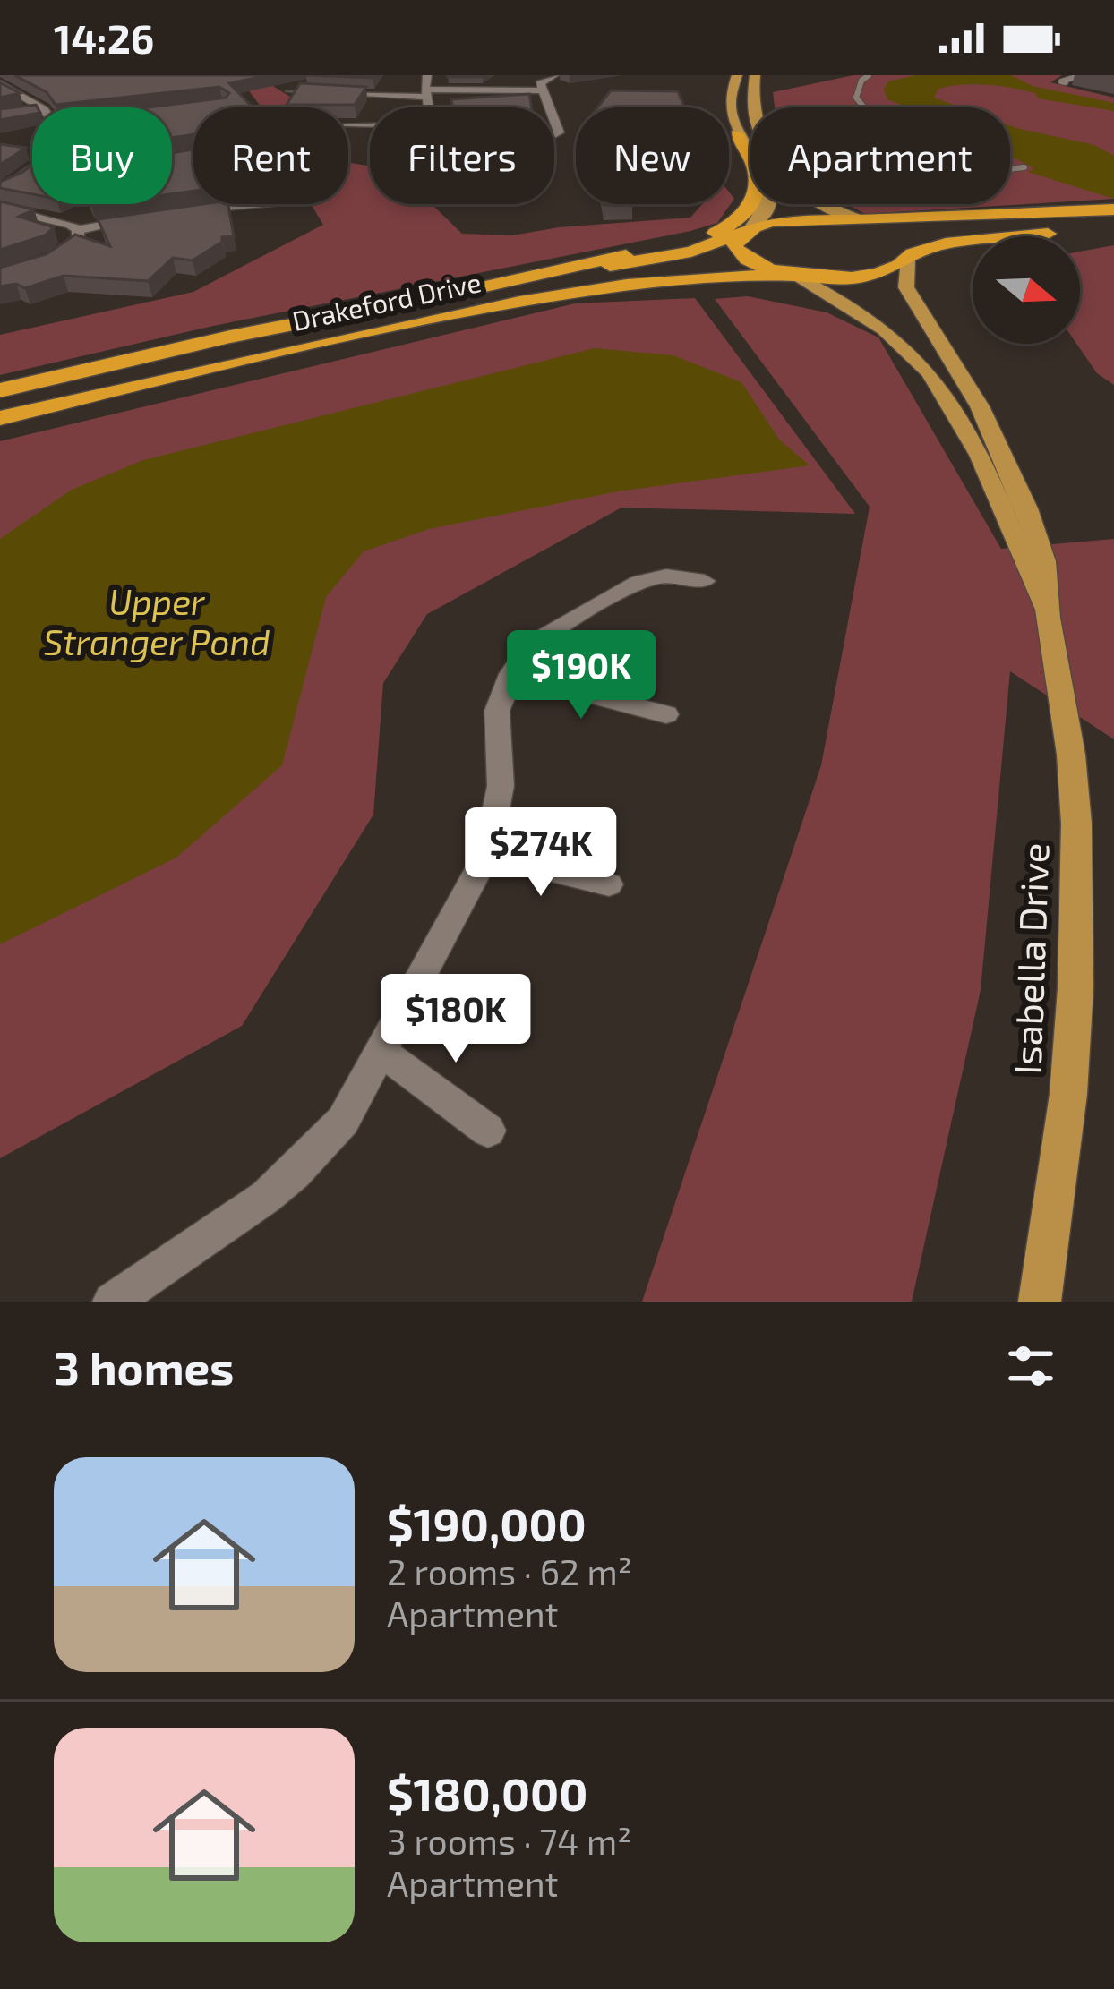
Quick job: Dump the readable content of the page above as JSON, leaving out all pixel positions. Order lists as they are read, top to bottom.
{
  "streets": {
    "highway": ["Drakeford Drive"],
    "main road": ["Isabella Drive"]
  },
  "crossings": [
    ["Drakeford Drive", "Isabella Drive"]
  ],
  "water": ["Upper Stranger Pond"],
  "north": "right",
  "page": {
    "status": "14:26",
    "chip": [
      "Buy",
      "Rent",
      "Filters",
      "New",
      "Apartment"
    ],
    "price": ["$190K", "$274K", "$180K"],
    "heading": "3 homes",
    "list": [
      {
        "name": "$190,000",
        "note": "2 rooms · 62 m² · Apartment"
      },
      {
        "name": "$180,000",
        "note": "3 rooms · 74 m² · Apartment"
      }
    ]
  }
}
